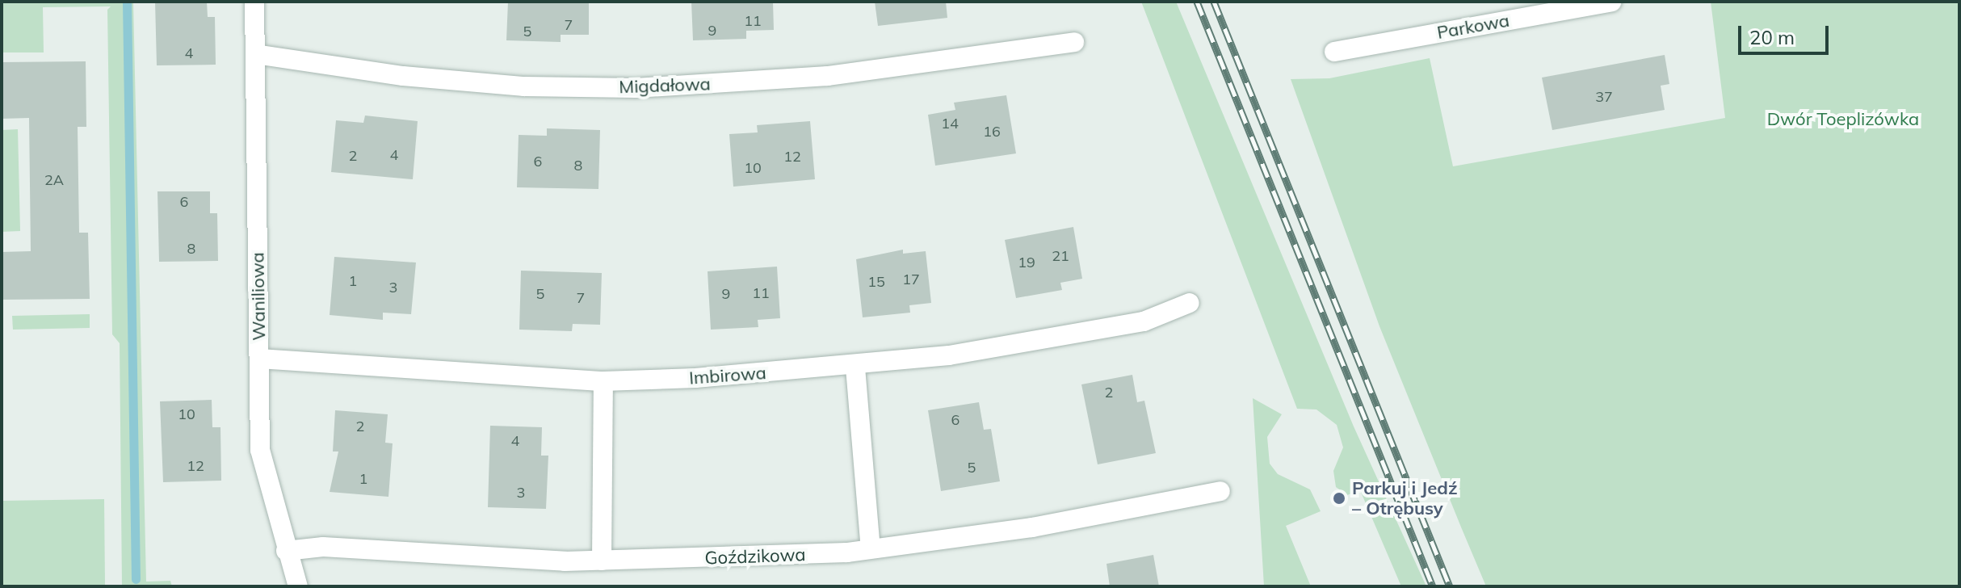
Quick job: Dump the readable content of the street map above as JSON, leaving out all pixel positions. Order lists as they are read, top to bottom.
{
  "streets": {
    "street": [
      "Parkowa",
      "Migdałowa",
      "Waniliowa",
      "Imbirowa",
      "Goździkowa"
    ]
  },
  "crossings": [
    ["Migdałowa", "Waniliowa"],
    ["Waniliowa", "Imbirowa"],
    ["Waniliowa", "Goździkowa"]
  ],
  "parks": ["Dwór Toeplizówka"],
  "places": ["Parkuj i Jedź – Otrębusy"],
  "house_numbers": [
    "11",
    "7",
    "9",
    "5",
    "4",
    "37",
    "14",
    "16",
    "4",
    "2",
    "12",
    "6",
    "8",
    "10",
    "2A",
    "6",
    "8",
    "21",
    "19",
    "17",
    "1",
    "15",
    "3",
    "11",
    "5",
    "9",
    "7",
    "2",
    "10",
    "6",
    "2",
    "4",
    "12",
    "5",
    "1",
    "3"
  ],
  "scale_bar": "20 m"
}
